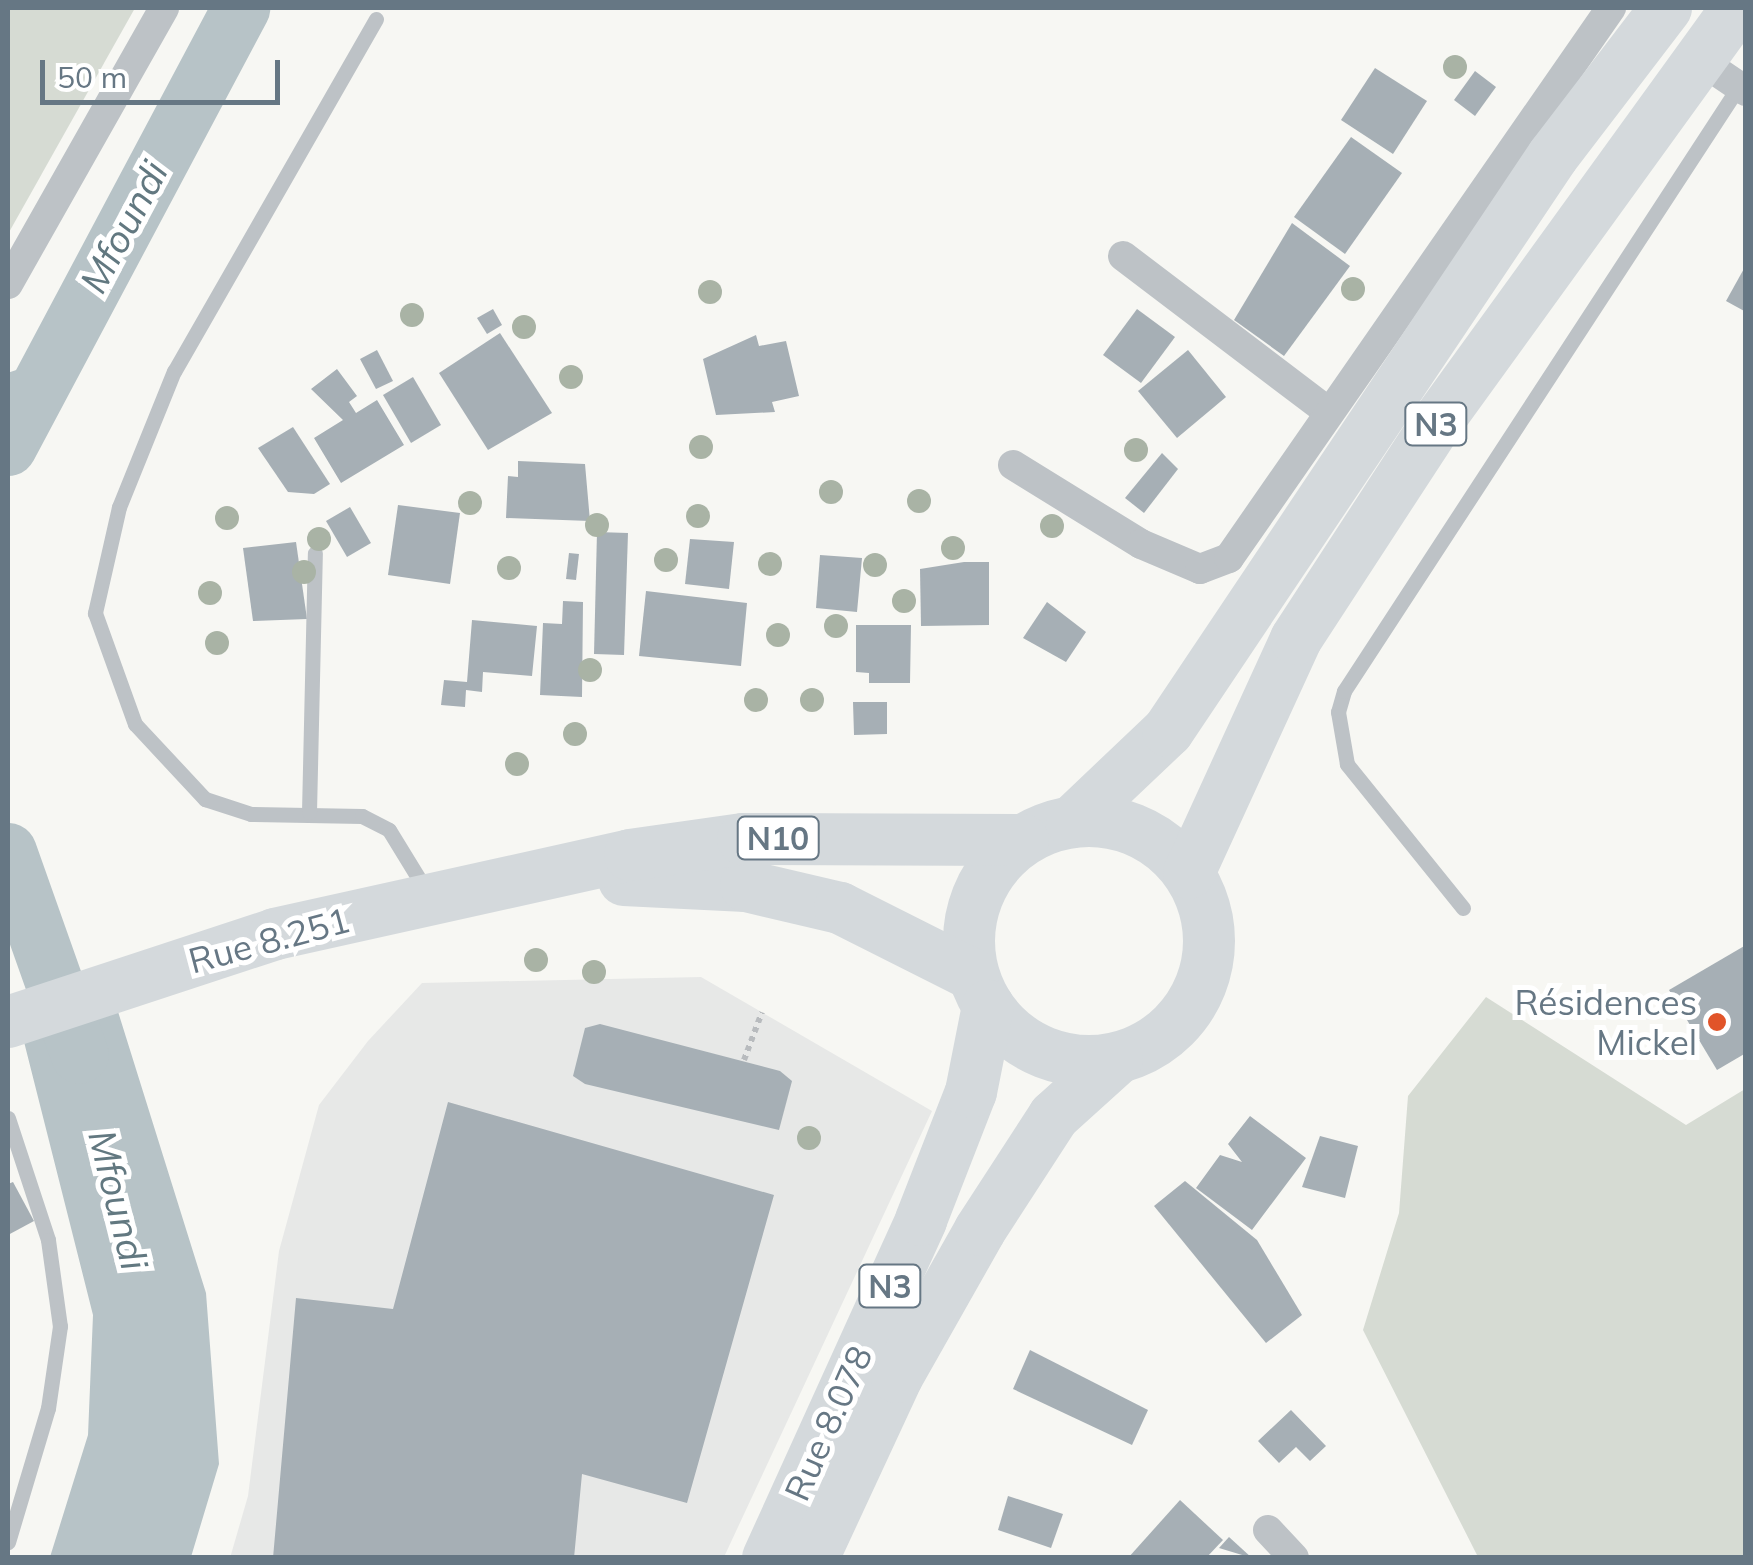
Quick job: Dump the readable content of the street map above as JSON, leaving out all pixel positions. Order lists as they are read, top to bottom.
{
  "streets": {
    "highway": [
      "N3",
      "N10",
      "Rue 8.251",
      "Rue 8.078"
    ]
  },
  "crossings": [
    ["N3", "Rue 8.251"],
    ["N3", "Rue 8.078"],
    ["Rue 8.251", "Rue 8.078"]
  ],
  "water": ["Mfoundi"],
  "places": ["Résidences Mickel"],
  "scale_bar": "50 m"
}
